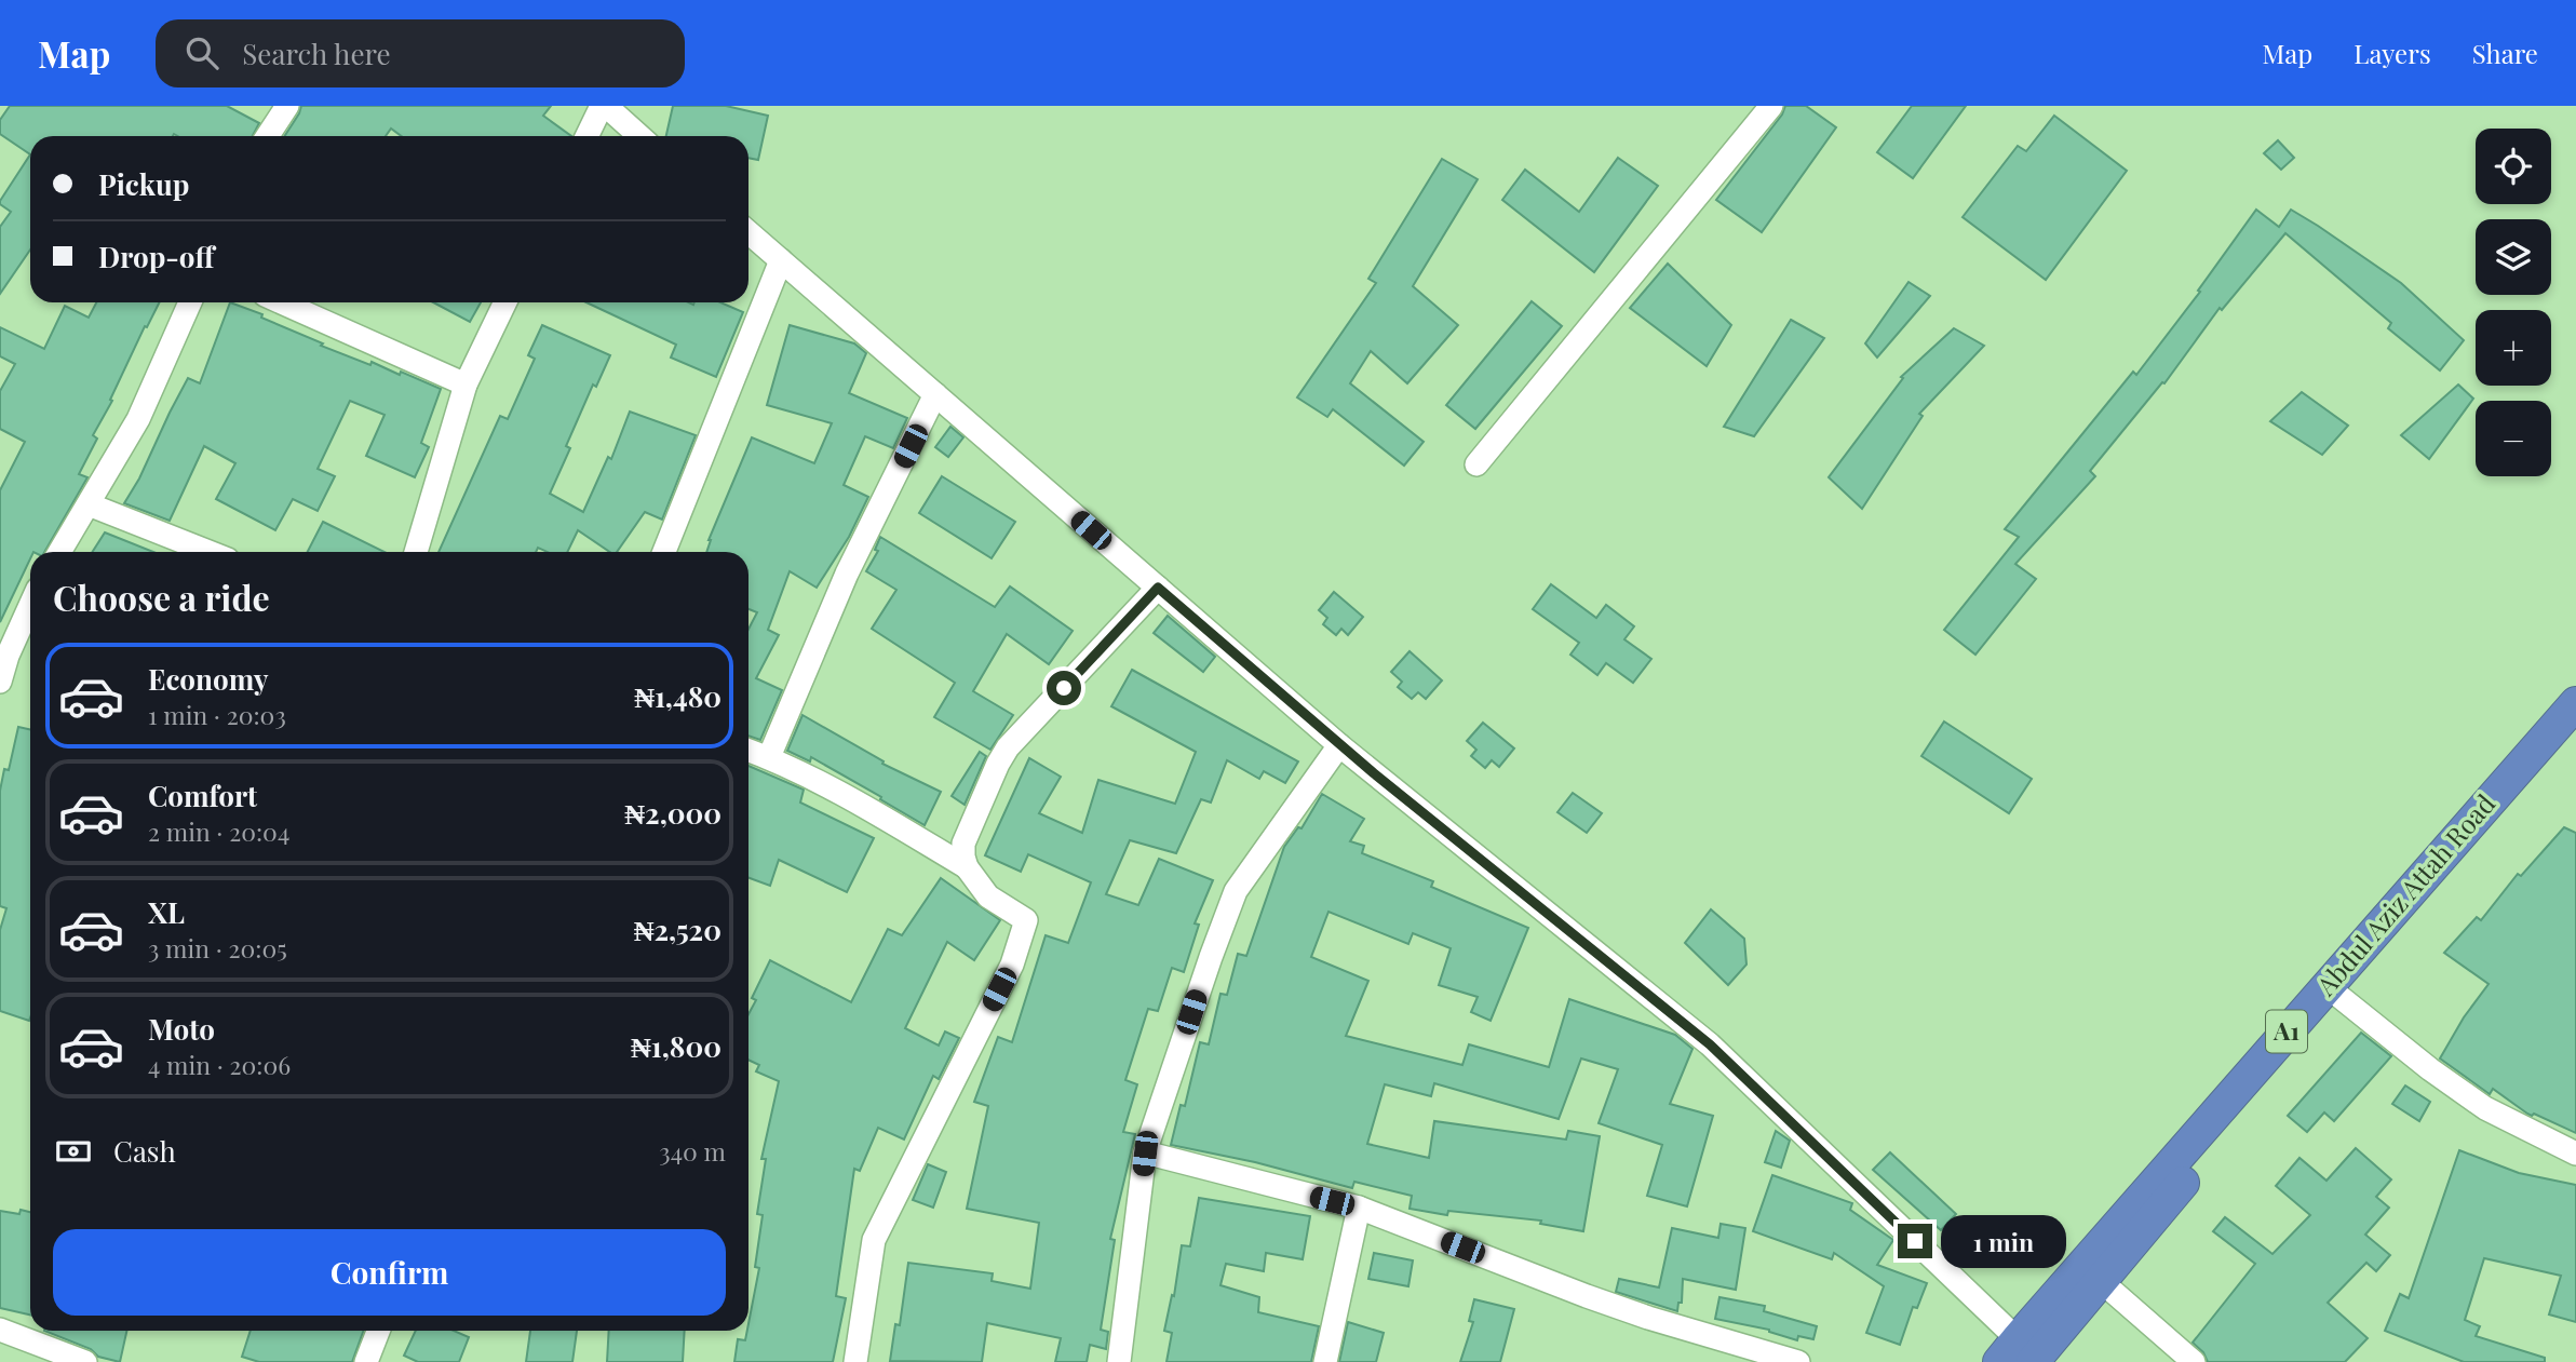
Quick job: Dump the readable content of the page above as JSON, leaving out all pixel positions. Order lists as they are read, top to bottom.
{
  "streets": {
    "highway": ["Abdul Aziz Attah Road", "A1"]
  },
  "page": {
    "header": "Map",
    "search": "Search here",
    "nav": ["Map", "Layers", "Share"],
    "map_buttons": ["+", "−"],
    "banner": ["Pickup", "Drop-off"],
    "heading": "Choose a ride",
    "list": [
      {
        "name": "Economy",
        "note": "1 min · 20:03",
        "value": "₦1,480"
      },
      {
        "name": "Comfort",
        "note": "2 min · 20:04",
        "value": "₦2,000"
      },
      {
        "name": "XL",
        "note": "3 min · 20:05",
        "value": "₦2,520"
      },
      {
        "name": "Moto",
        "note": "4 min · 20:06",
        "value": "₦1,800"
      }
    ],
    "pay": ["Cash", "340 m"],
    "buttons": "Confirm",
    "bubble": "1 min"
  }
}
